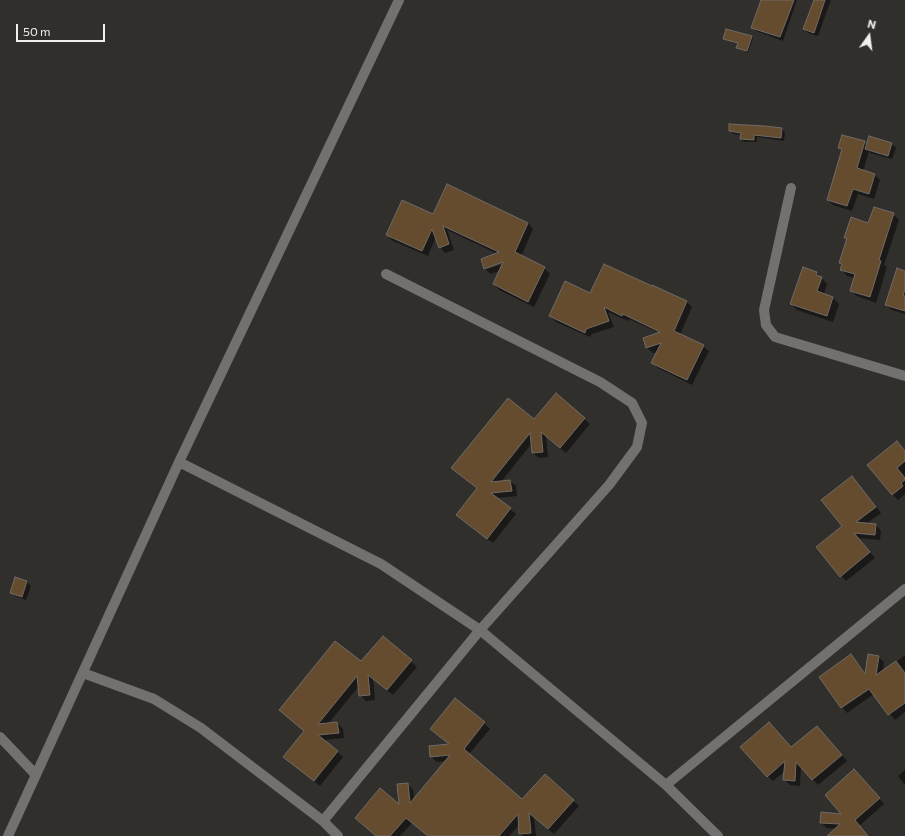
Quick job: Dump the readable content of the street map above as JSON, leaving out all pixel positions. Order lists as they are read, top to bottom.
{
  "scale_bar": "50 m",
  "north": "top"
}
